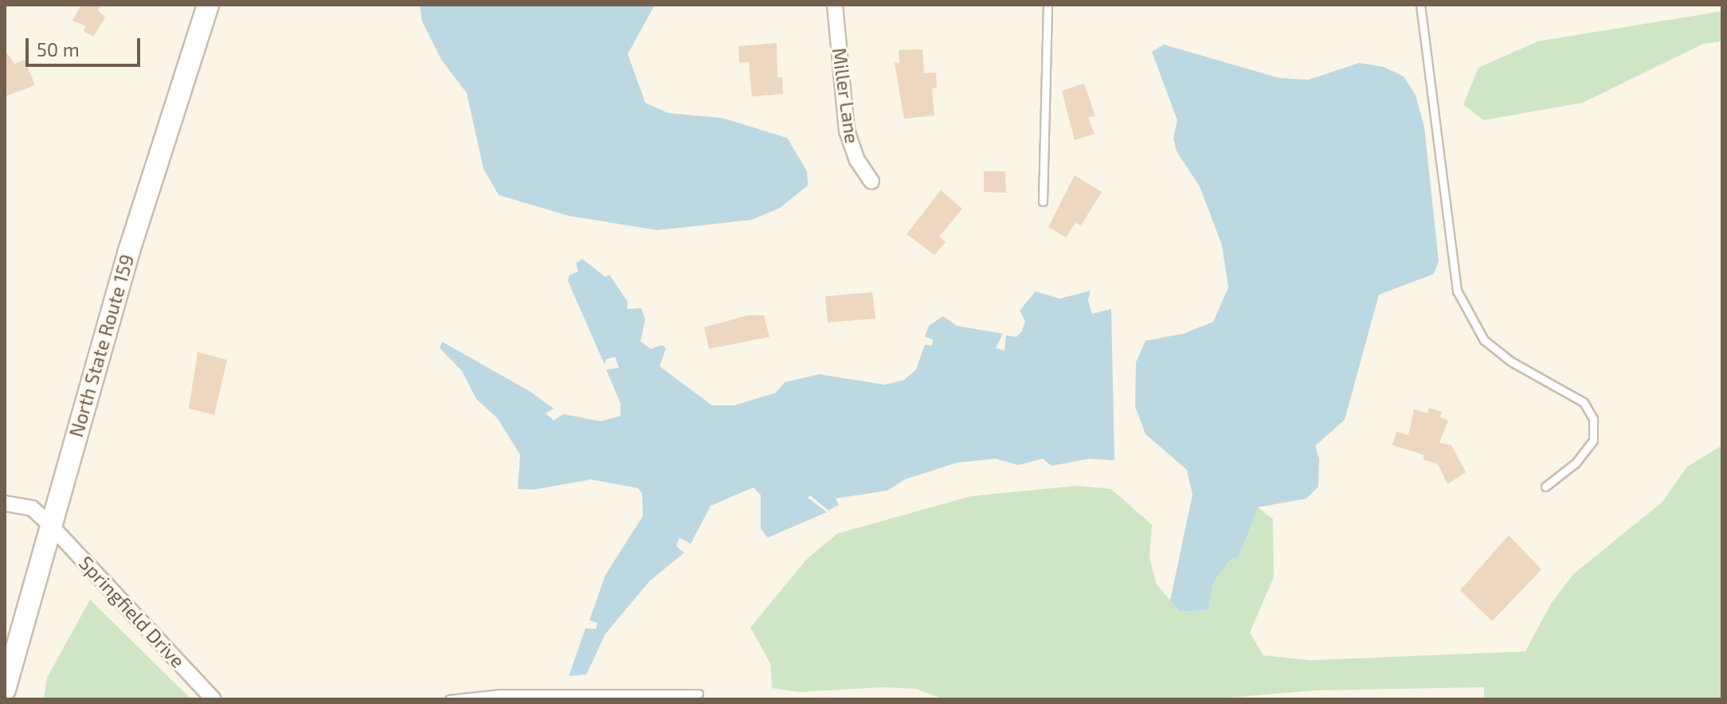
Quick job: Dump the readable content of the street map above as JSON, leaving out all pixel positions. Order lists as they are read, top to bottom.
{
  "streets": {
    "main road": ["North State Route 159"],
    "street": ["Miller Lane", "Springfield Drive"]
  },
  "crossings": [
    ["North State Route 159", "Springfield Drive"]
  ],
  "scale_bar": "50 m"
}
